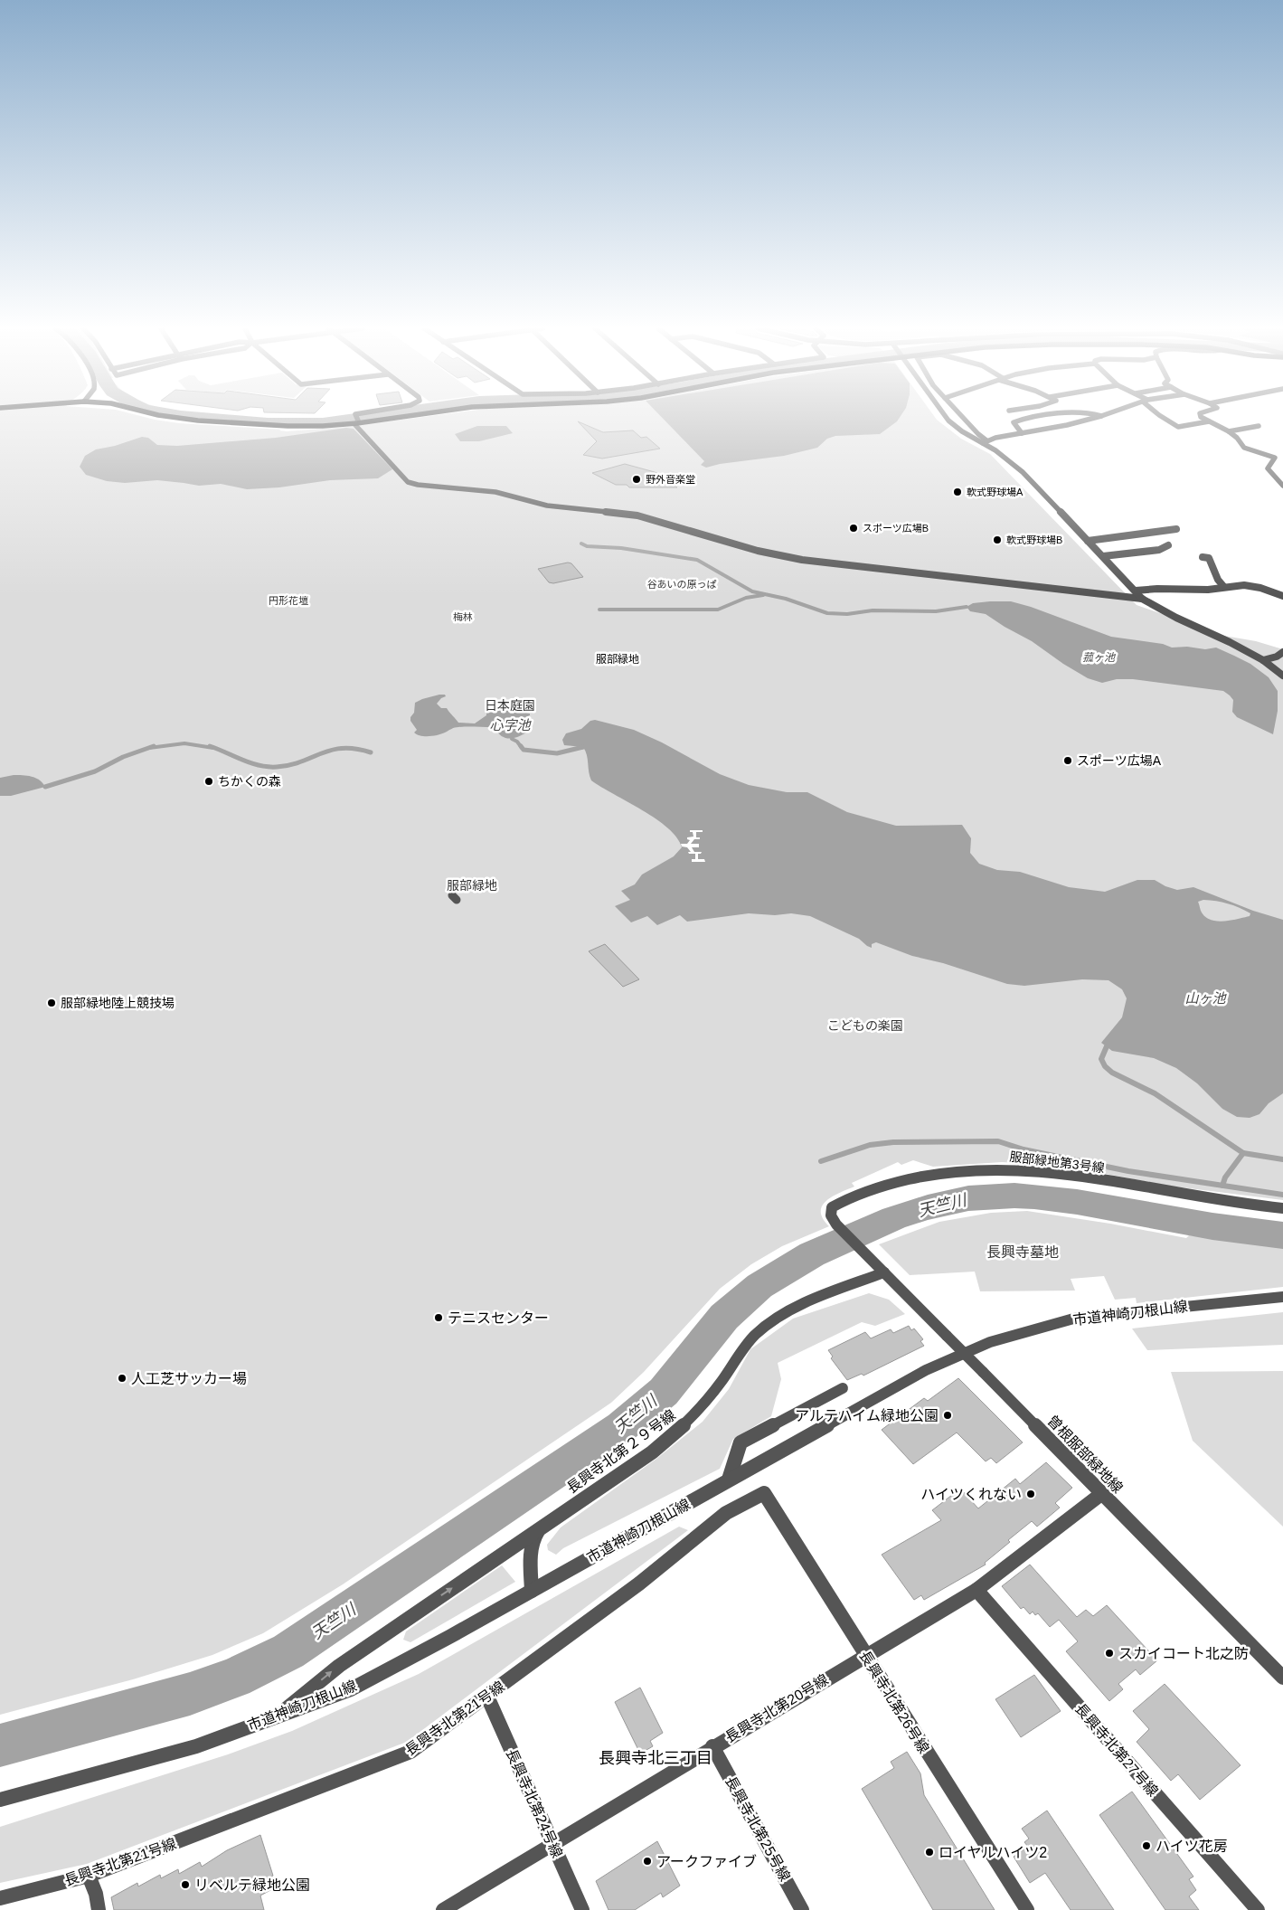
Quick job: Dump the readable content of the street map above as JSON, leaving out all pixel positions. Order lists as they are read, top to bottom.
{
  "streets": {
    "street": [
      "服部緑地第3号線",
      "市道神崎刀根山線",
      "長興寺北第２９号線",
      "曽根服部緑地線",
      "長興寺北第26号線",
      "長興寺北第20号線",
      "長興寺北第21号線",
      "長興寺北第27号線",
      "長興寺北第24号線",
      "長興寺北第25号線"
    ]
  },
  "crossings": [
    ["服部緑地第3号線", "曽根服部緑地線"],
    ["市道神崎刀根山線", "長興寺北第２９号線"],
    ["長興寺北第２９号線", "曽根服部緑地線"],
    ["曽根服部緑地線", "長興寺北第20号線"],
    ["長興寺北第26号線", "長興寺北第20号線"],
    ["長興寺北第26号線", "長興寺北第21号線"],
    ["長興寺北第20号線", "長興寺北第27号線"],
    ["長興寺北第20号線", "長興寺北第24号線"],
    ["長興寺北第20号線", "長興寺北第25号線"],
    ["長興寺北第21号線", "長興寺北第24号線"]
  ],
  "one_way": ["長興寺北第２９号線"],
  "districts": ["服部緑地", "長興寺北三丁目"],
  "water": [
    "菰ヶ池",
    "心字池",
    "山ヶ池",
    "天竺川"
  ],
  "parks": [
    "谷あいの原っぱ",
    "円形花壇",
    "梅林",
    "日本庭園",
    "服部緑地",
    "こどもの楽園",
    "長興寺墓地"
  ],
  "places": [
    "野外音楽堂",
    "軟式野球場A",
    "スポーツ広場B",
    "軟式野球場B",
    "スポーツ広場A",
    "ちかくの森",
    "服部緑地陸上競技場",
    "テニスセンター",
    "人工芝サッカー場",
    "アルテハイム緑地公園",
    "ハイツくれない",
    "スカイコート北之防",
    "ハイツ花房",
    "ロイヤルハイツ2",
    "アークファイブ",
    "リベルテ緑地公園"
  ]
}
